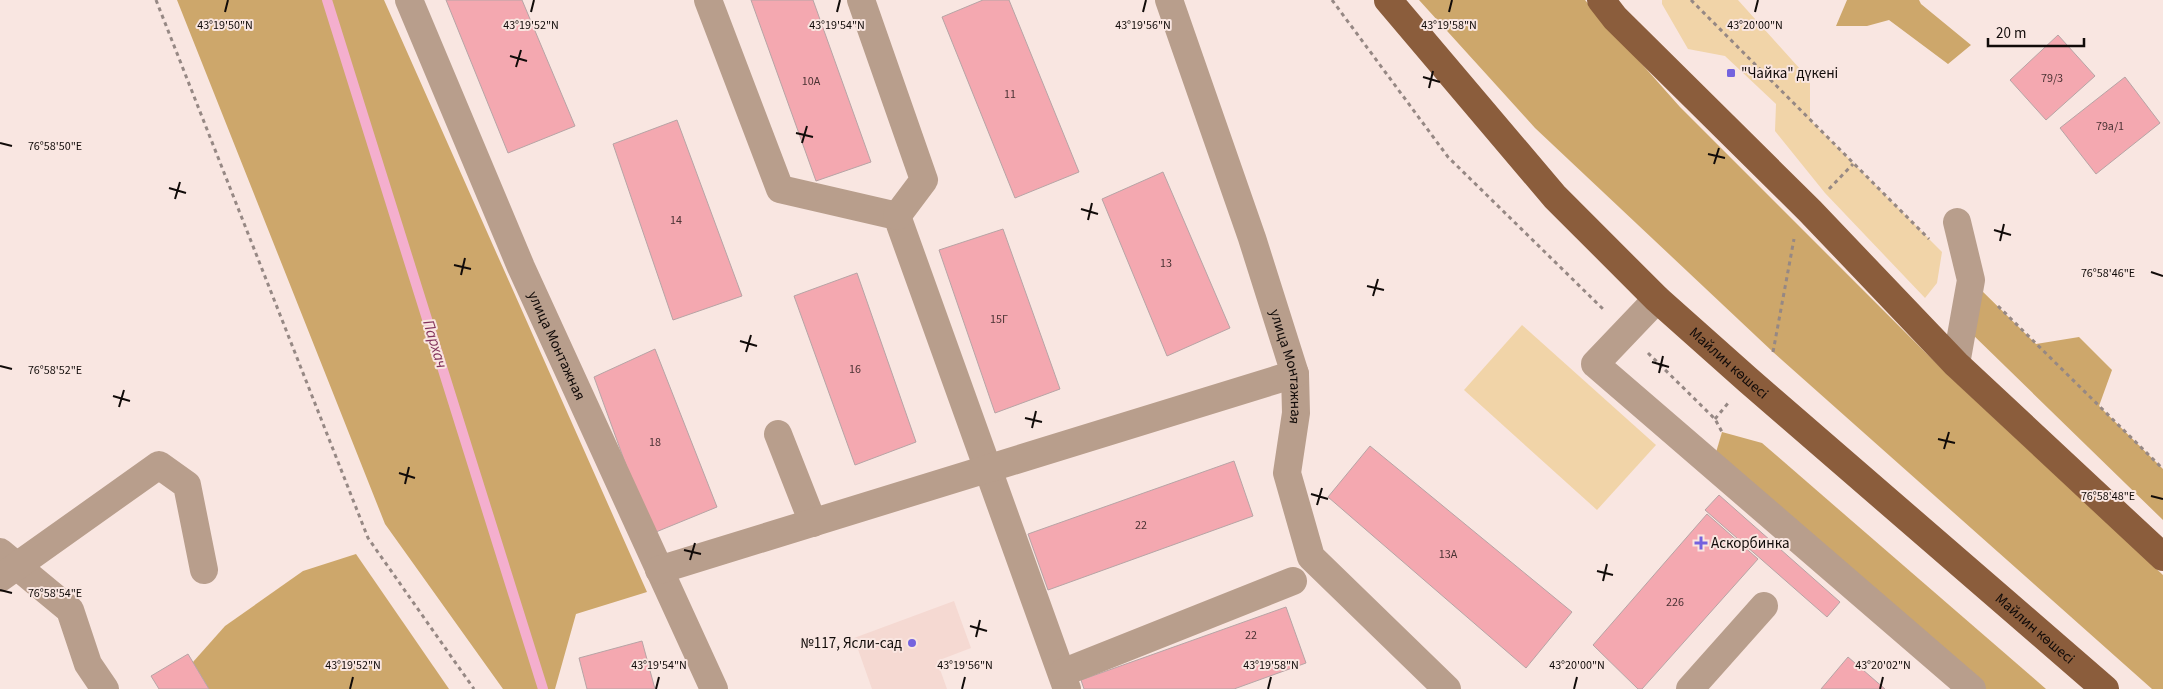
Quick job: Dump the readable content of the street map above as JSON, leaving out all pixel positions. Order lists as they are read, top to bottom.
{
  "streets": {
    "main road": ["Майлин көшесі"],
    "street": ["улица Монтажная"]
  },
  "water": ["Пархач"],
  "places": {
    "transit": ["\"Чайка\" дүкені"],
    "health": ["Аскорбинка"],
    "other": ["№117, Ясли-сад"]
  },
  "house_numbers": [
    "79/3",
    "10А",
    "11",
    "79а/1",
    "14",
    "13",
    "15Г",
    "16",
    "18",
    "22",
    "13А",
    "226",
    "22"
  ],
  "scale_bar": "20 m",
  "coordinates": [
    "43°19'54\"N",
    "43°19'50\"N",
    "43°19'52\"N",
    "43°19'56\"N",
    "43°19'58\"N",
    "43°20'00\"N",
    "76°58'50\"E",
    "76°58'46\"E",
    "76°58'52\"E",
    "76°58'48\"E",
    "76°58'54\"E",
    "43°20'02\"N"
  ]
}
